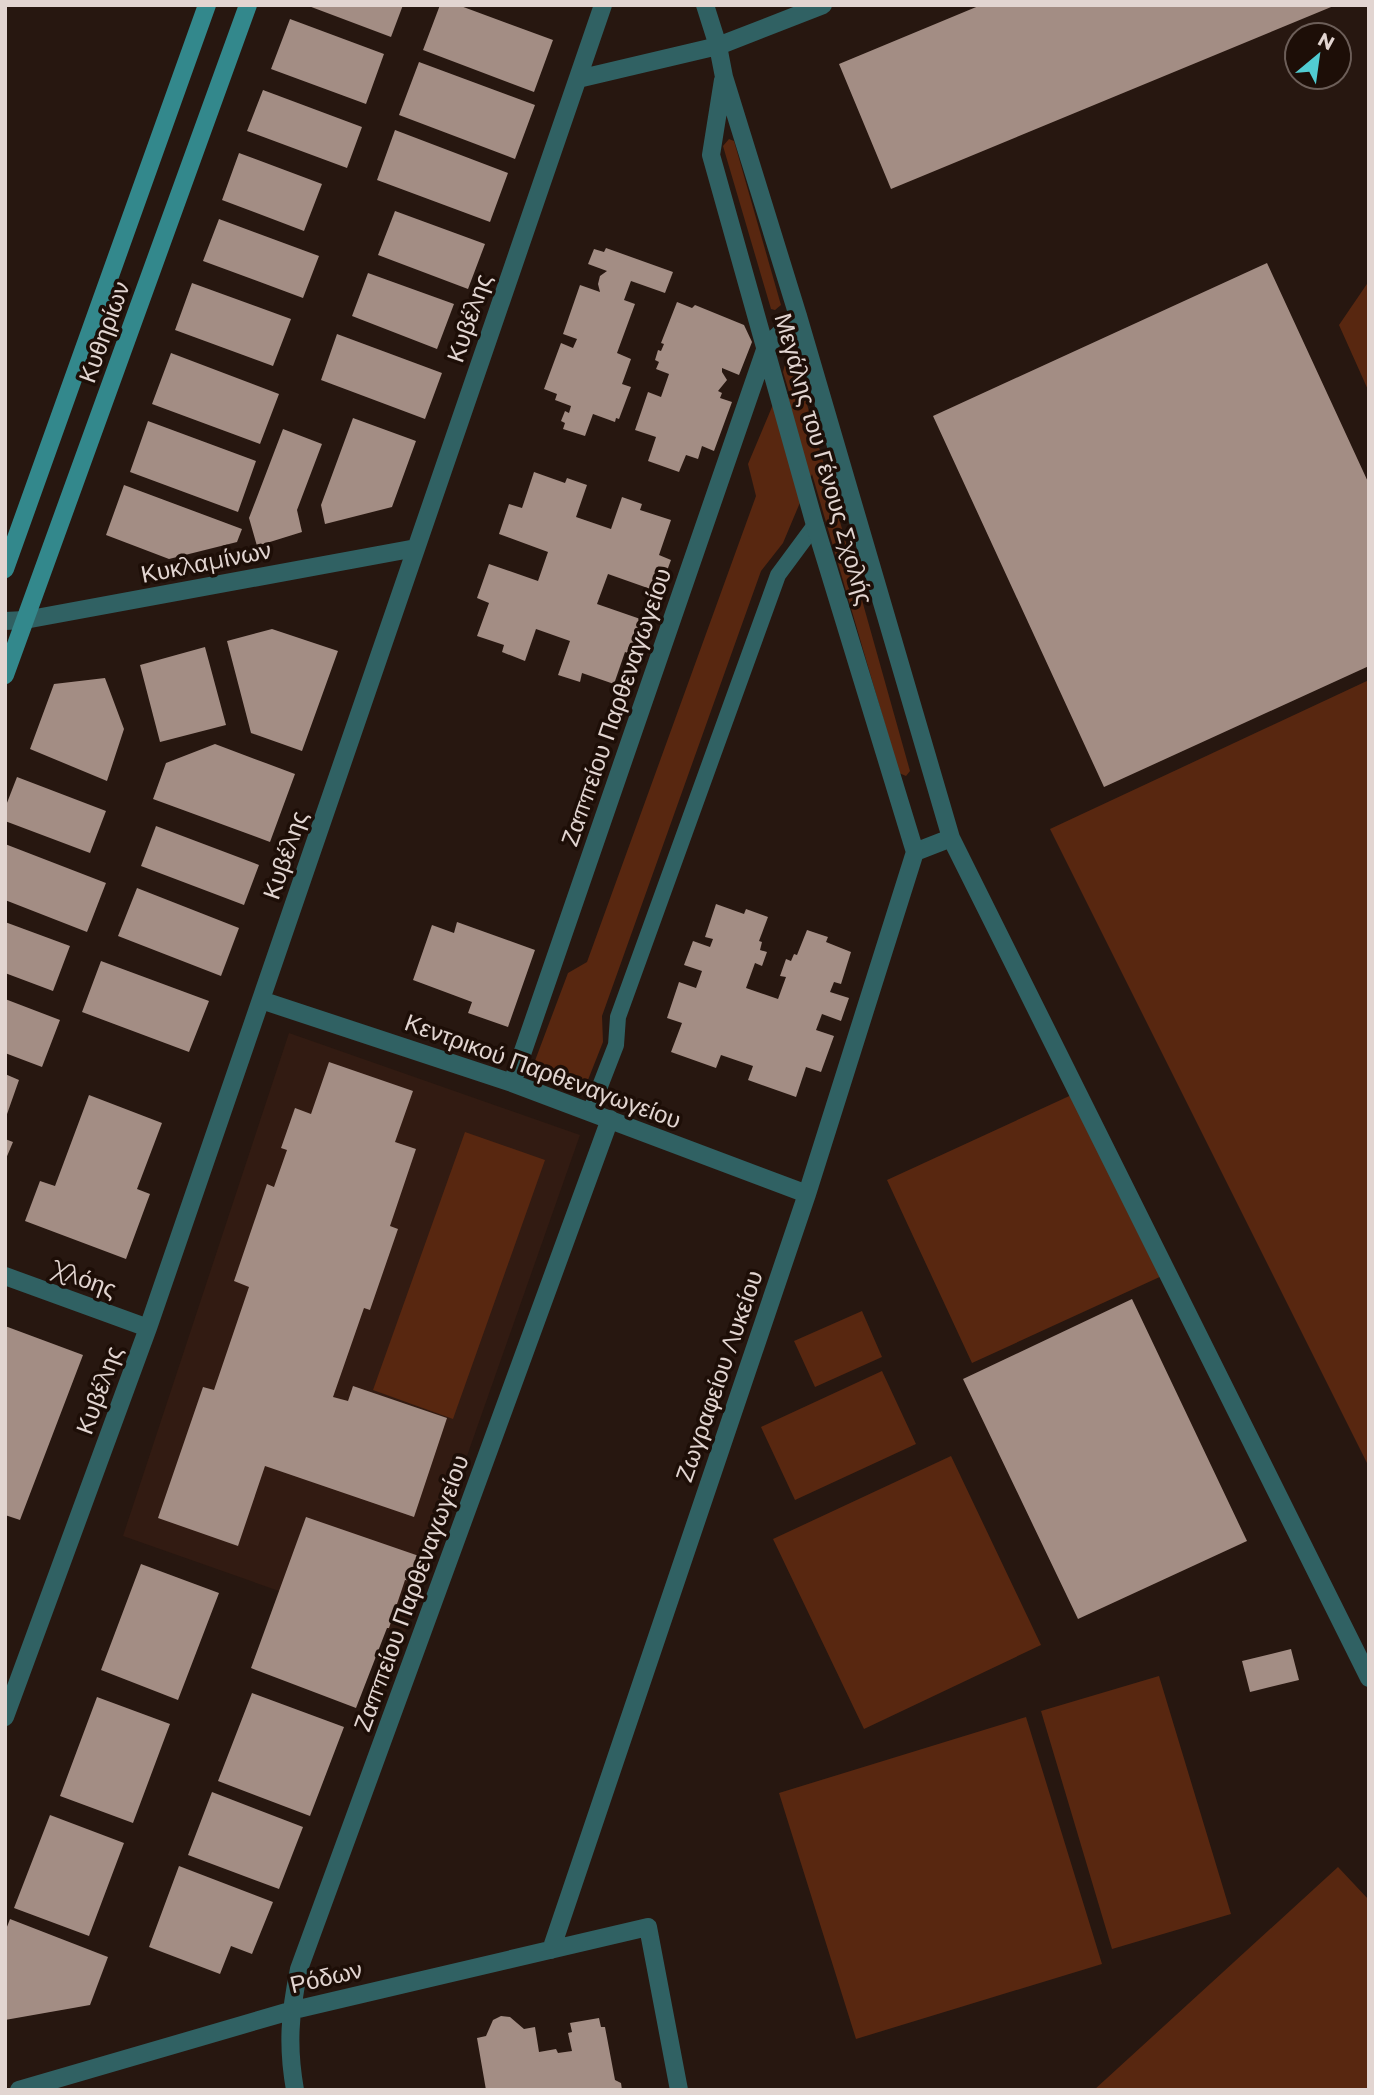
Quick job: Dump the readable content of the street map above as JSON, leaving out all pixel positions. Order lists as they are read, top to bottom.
{
  "streets": {
    "street": [
      "Κυβέλης",
      "Κυθηρίων",
      "Μεγάλης του Γένους Σχολής",
      "Κυκλαμίνων",
      "Ζαππείου Παρθεναγωγείου",
      "Κεντρικού Παρθεναγωγείου",
      "Χλόης",
      "Ζωγραφείου Λυκείου",
      "Ρόδων"
    ]
  },
  "crossings": [
    ["Κυβέλης", "Κυκλαμίνων"],
    ["Κυβέλης", "Κεντρικού Παρθεναγωγείου"],
    ["Κυβέλης", "Χλόης"],
    ["Κυθηρίων", "Κυκλαμίνων"],
    ["Μεγάλης του Γένους Σχολής", "Ζαππείου Παρθεναγωγείου"],
    ["Μεγάλης του Γένους Σχολής", "Ζωγραφείου Λυκείου"],
    ["Ζαππείου Παρθεναγωγείου", "Κεντρικού Παρθεναγωγείου"],
    ["Ζαππείου Παρθεναγωγείου", "Ρόδων"],
    ["Κεντρικού Παρθεναγωγείου", "Ζωγραφείου Λυκείου"],
    ["Ζωγραφείου Λυκείου", "Ρόδων"]
  ],
  "north": "top right"
}
